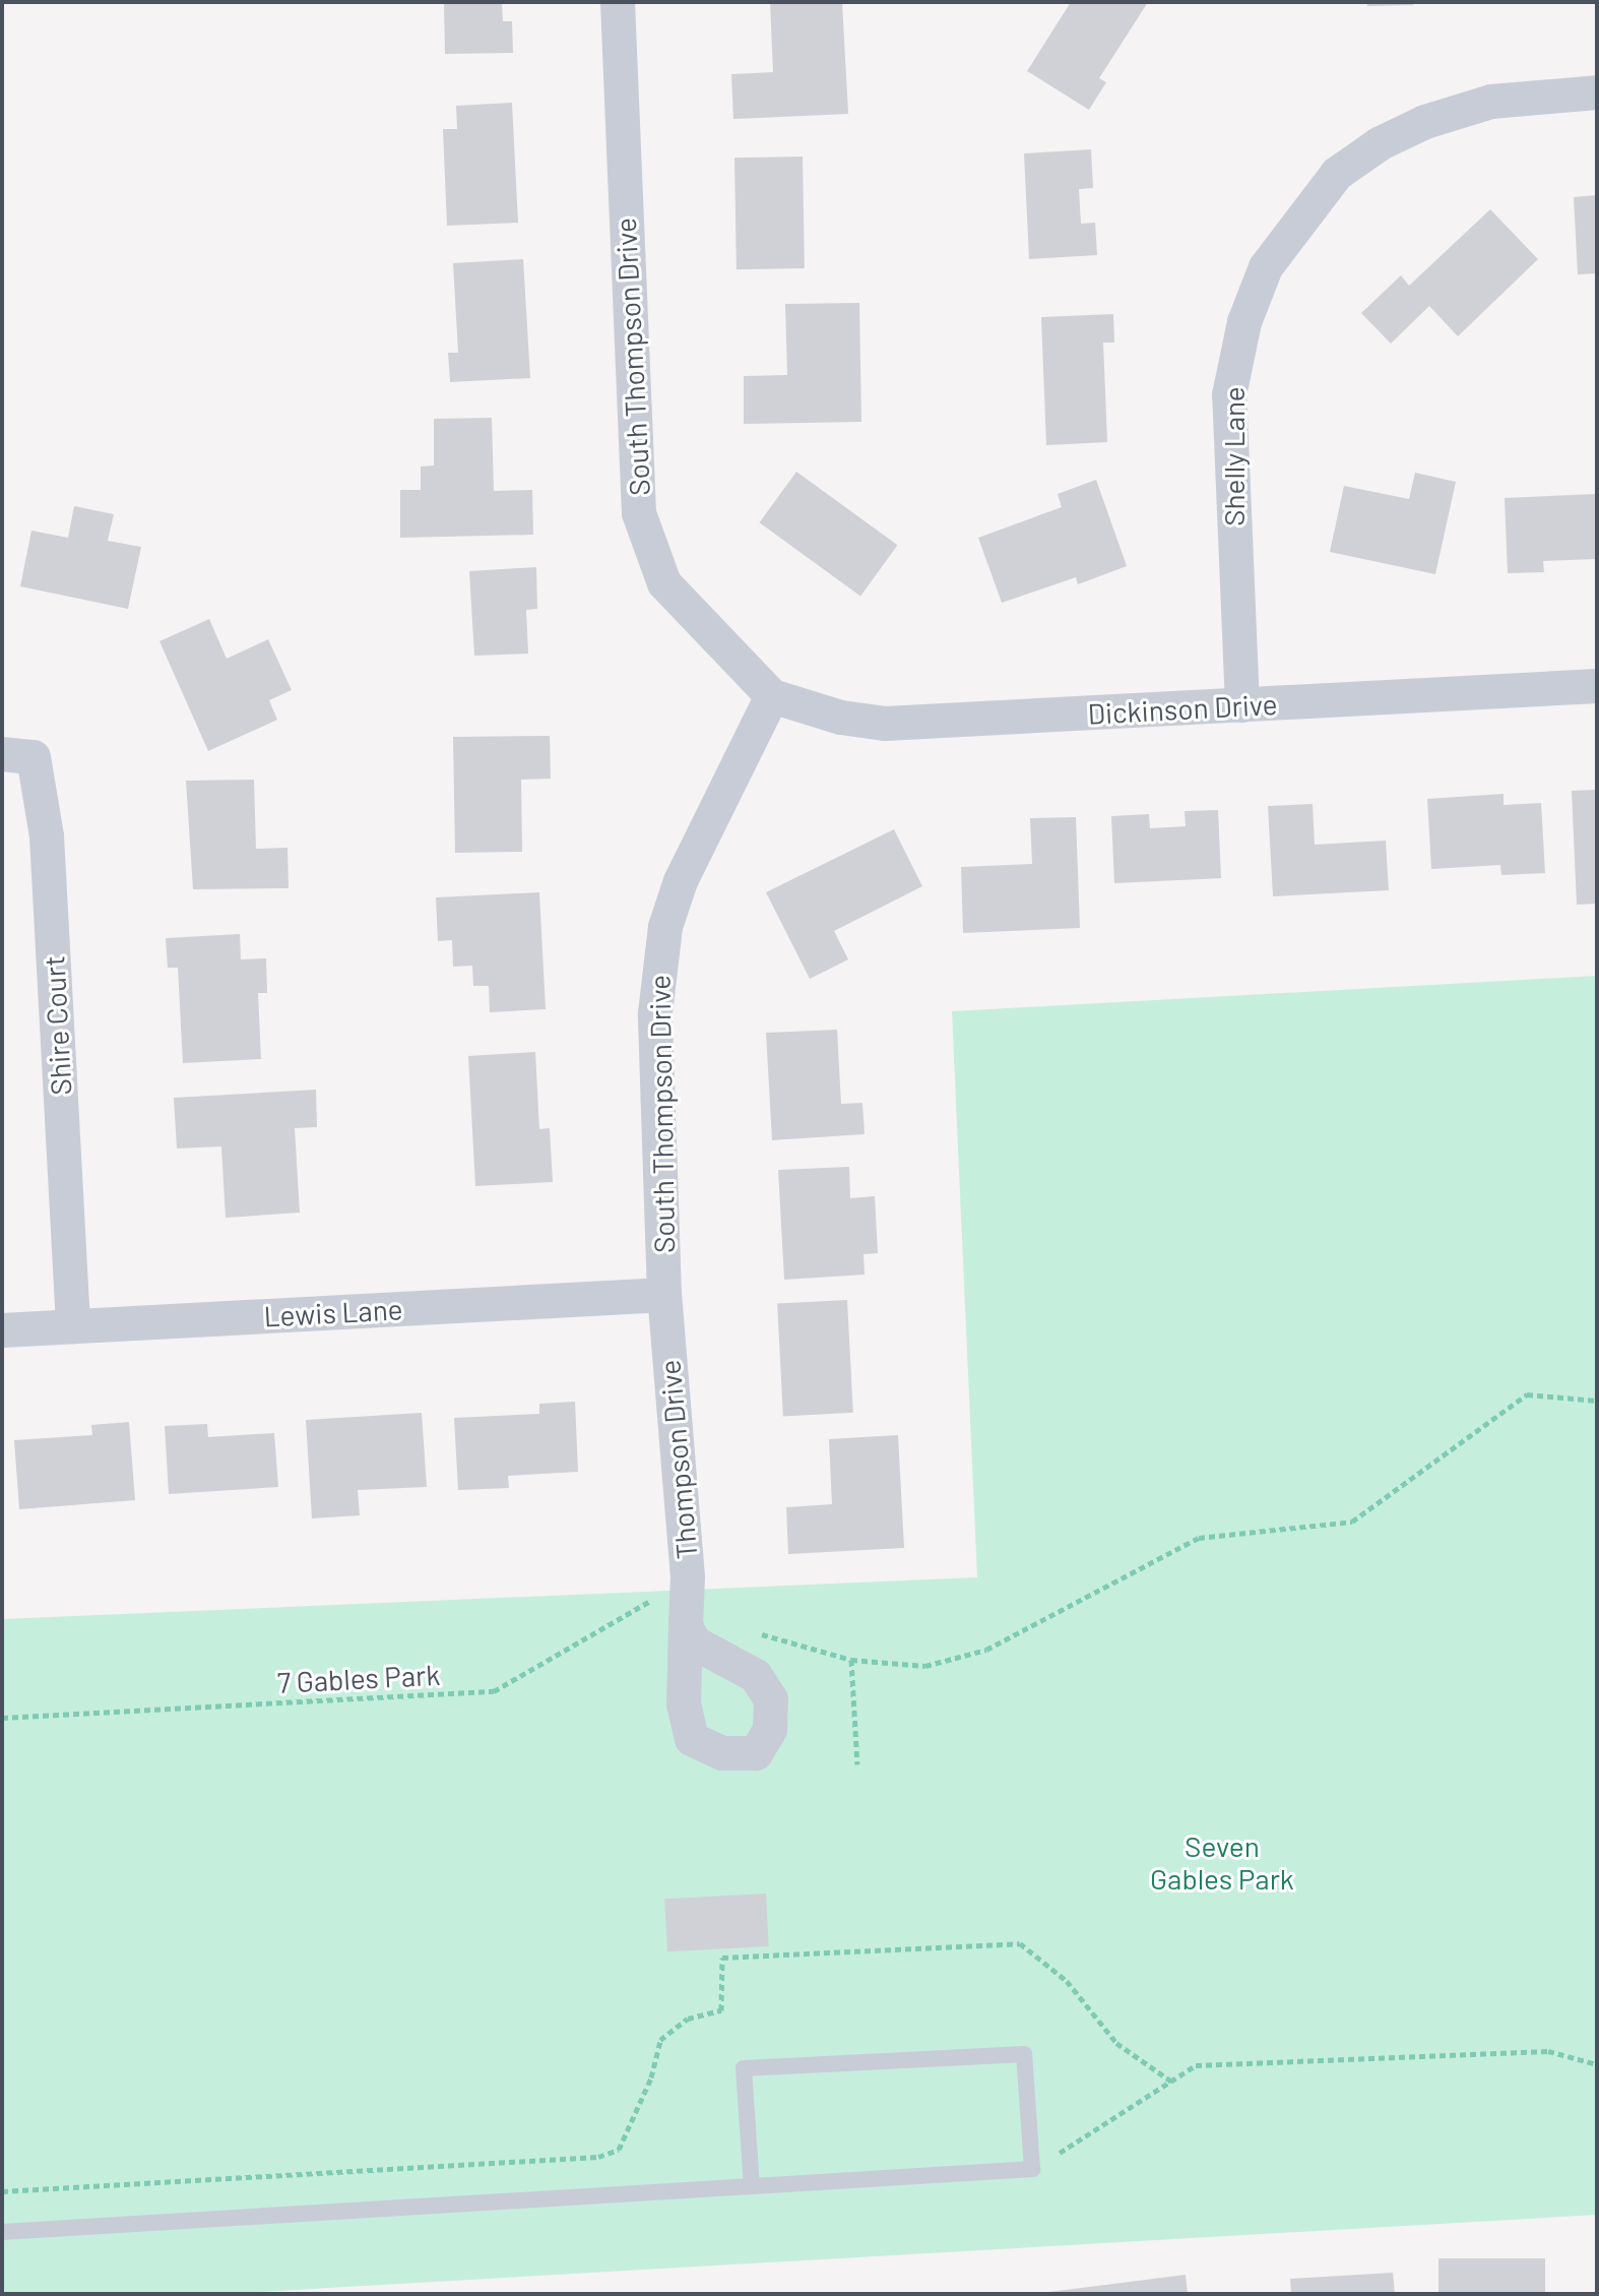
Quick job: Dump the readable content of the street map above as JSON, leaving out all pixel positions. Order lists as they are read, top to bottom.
{
  "streets": {
    "street": [
      "South Thompson Drive",
      "Shelly Lane",
      "Dickinson Drive",
      "Shire Court",
      "Lewis Lane",
      "Thompson Drive"
    ],
    "path": ["7 Gables Park"]
  },
  "crossings": [
    ["South Thompson Drive", "Dickinson Drive"],
    ["South Thompson Drive", "Lewis Lane"],
    ["South Thompson Drive", "Thompson Drive"],
    ["Shelly Lane", "Dickinson Drive"],
    ["Shire Court", "Lewis Lane"],
    ["Lewis Lane", "Thompson Drive"],
    ["Thompson Drive", "7 Gables Park"]
  ],
  "parks": ["Seven Gables Park"]
}
